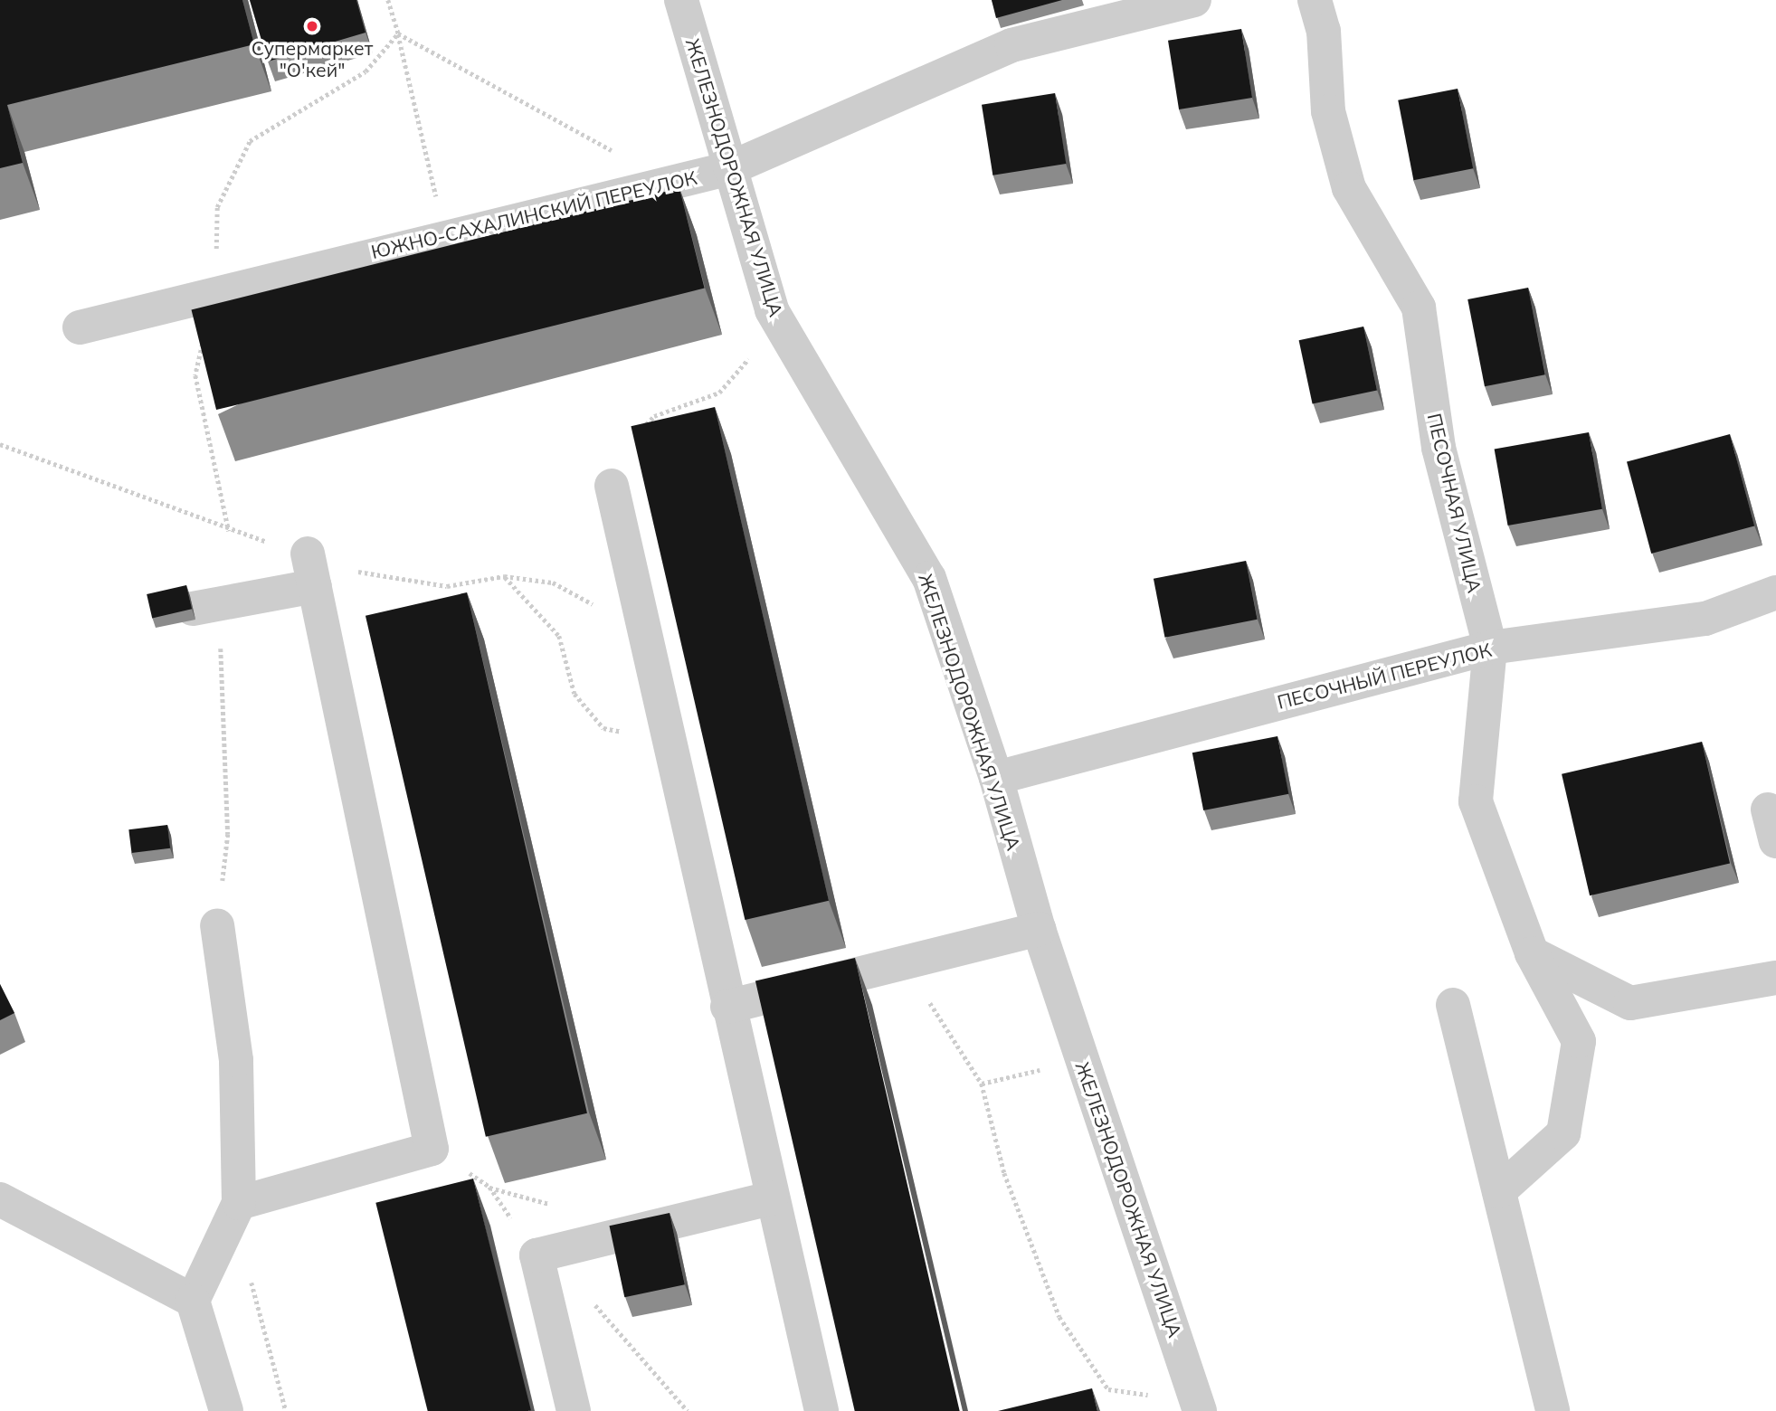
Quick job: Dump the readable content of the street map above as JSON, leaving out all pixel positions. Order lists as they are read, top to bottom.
{
  "streets": {
    "street": [
      "ЖЕЛЕЗНОДОРОЖНАЯ УЛИЦА",
      "ЮЖНО-САХАЛИНСКИЙ ПЕРЕУЛОК",
      "ПЕСОЧНАЯ УЛИЦА",
      "ПЕСОЧНЫЙ ПЕРЕУЛОК"
    ]
  },
  "crossings": [
    ["ЖЕЛЕЗНОДОРОЖНАЯ УЛИЦА", "ЮЖНО-САХАЛИНСКИЙ ПЕРЕУЛОК"],
    ["ЖЕЛЕЗНОДОРОЖНАЯ УЛИЦА", "ПЕСОЧНЫЙ ПЕРЕУЛОК"],
    ["ПЕСОЧНАЯ УЛИЦА", "ПЕСОЧНЫЙ ПЕРЕУЛОК"]
  ],
  "places": ["Супермаркет \"О'кей\""]
}
